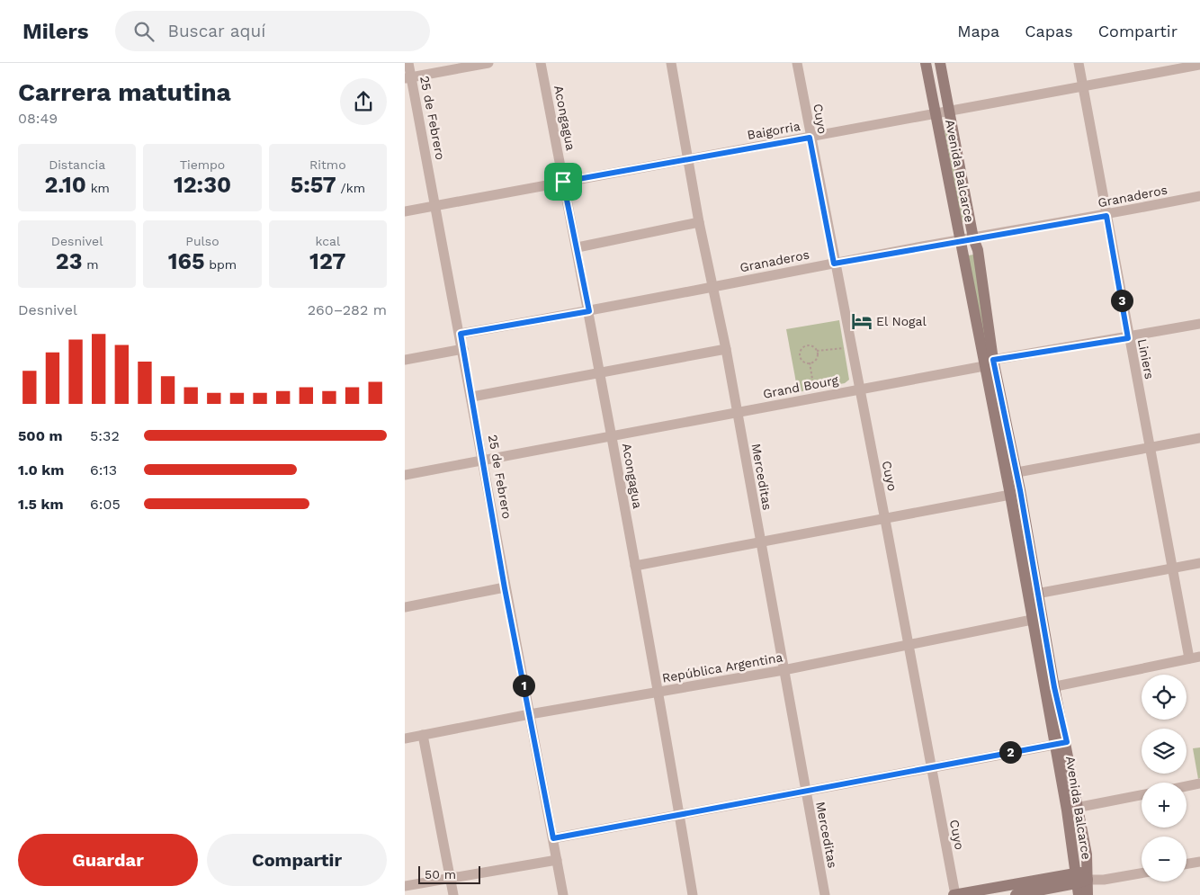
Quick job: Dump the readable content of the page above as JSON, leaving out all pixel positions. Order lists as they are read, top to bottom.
{
  "streets": {
    "main road": ["Avenida Balcarce"],
    "street": [
      "25 de Febrero",
      "Acongagua",
      "Cuyo",
      "Baigorria",
      "Granaderos",
      "Liniers",
      "Grand Bourg",
      "Merceditas",
      "República Argentina"
    ]
  },
  "crossings": [
    ["25 de Febrero", "Baigorria"],
    ["25 de Febrero", "Granaderos"],
    ["25 de Febrero", "Grand Bourg"],
    ["25 de Febrero", "República Argentina"],
    ["Acongagua", "Baigorria"],
    ["Acongagua", "Granaderos"],
    ["Acongagua", "Grand Bourg"],
    ["Acongagua", "República Argentina"],
    ["Cuyo", "Baigorria"],
    ["Cuyo", "Granaderos"],
    ["Cuyo", "Grand Bourg"],
    ["Cuyo", "República Argentina"],
    ["Baigorria", "Avenida Balcarce"],
    ["Baigorria", "Liniers"],
    ["Baigorria", "Merceditas"],
    ["Avenida Balcarce", "Granaderos"],
    ["Avenida Balcarce", "Grand Bourg"],
    ["Avenida Balcarce", "República Argentina"],
    ["Granaderos", "Liniers"],
    ["Granaderos", "Merceditas"],
    ["Liniers", "Grand Bourg"],
    ["Grand Bourg", "Merceditas"],
    ["Merceditas", "República Argentina"]
  ],
  "places": {
    "hotel": ["El Nogal"]
  },
  "scale_bar": "50 m",
  "page": {
    "header": "Milers",
    "search": "Buscar aquí",
    "nav": ["Mapa", "Capas", "Compartir"],
    "heading": ["Carrera matutina", "08:49"],
    "stats": [
      ["Distancia", "2.10 km"],
      ["Tiempo", "12:30"],
      ["Ritmo", "5:57 /km"],
      ["Desnivel", "23 m"],
      ["Pulso", "165 bpm"],
      ["kcal", "127"]
    ],
    "pins": ["3", "1", "2"],
    "chart": ["Desnivel", "260–282 m"],
    "list": [
      {
        "name": "500 m",
        "note": "5:32"
      },
      {
        "name": "1.0 km",
        "note": "6:13"
      },
      {
        "name": "1.5 km",
        "note": "6:05"
      }
    ],
    "map_buttons": ["+", "−"],
    "buttons": ["Guardar", "Compartir"],
    "scale": "50 m"
  }
}
